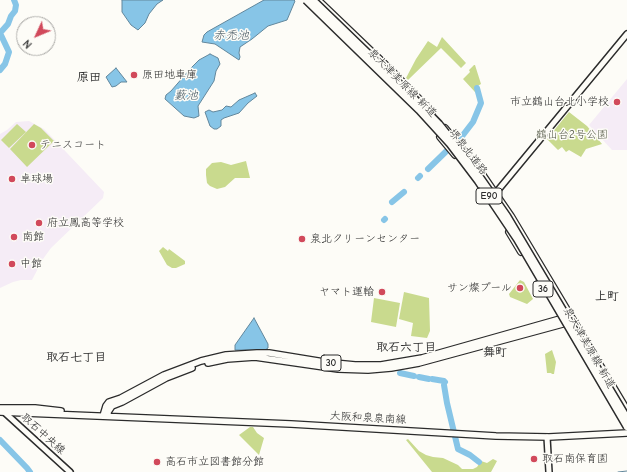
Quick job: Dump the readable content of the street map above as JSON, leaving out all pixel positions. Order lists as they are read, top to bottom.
{
  "streets": {
    "highway": ["堺泉北道路", "E90"],
    "main road": [
      "泉大津美原線 新道",
      "36",
      "30",
      "大阪和泉泉南線"
    ],
    "street": ["取石中央線"]
  },
  "crossings": [
    ["泉大津美原線 新道", "30"],
    ["泉大津美原線 新道", "大阪和泉泉南線"],
    ["30", "大阪和泉泉南線"],
    ["大阪和泉泉南線", "取石中央線"]
  ],
  "districts": [
    "原田",
    "上町",
    "取石六丁目",
    "舞町",
    "取石七丁目"
  ],
  "water": ["赤禿池", "藪池"],
  "parks": ["鶴山台2号公園"],
  "places": [
    "原田地車庫",
    "市立鶴山台北小学校",
    "テニスコート",
    "卓球場",
    "府立鳳高等学校",
    "南館",
    "泉北クリーンセンター",
    "中館",
    "サン燦プール",
    "ヤマト運輸",
    "取石南保育園",
    "高石市立図書館分館"
  ],
  "north": "bottom left"
}
